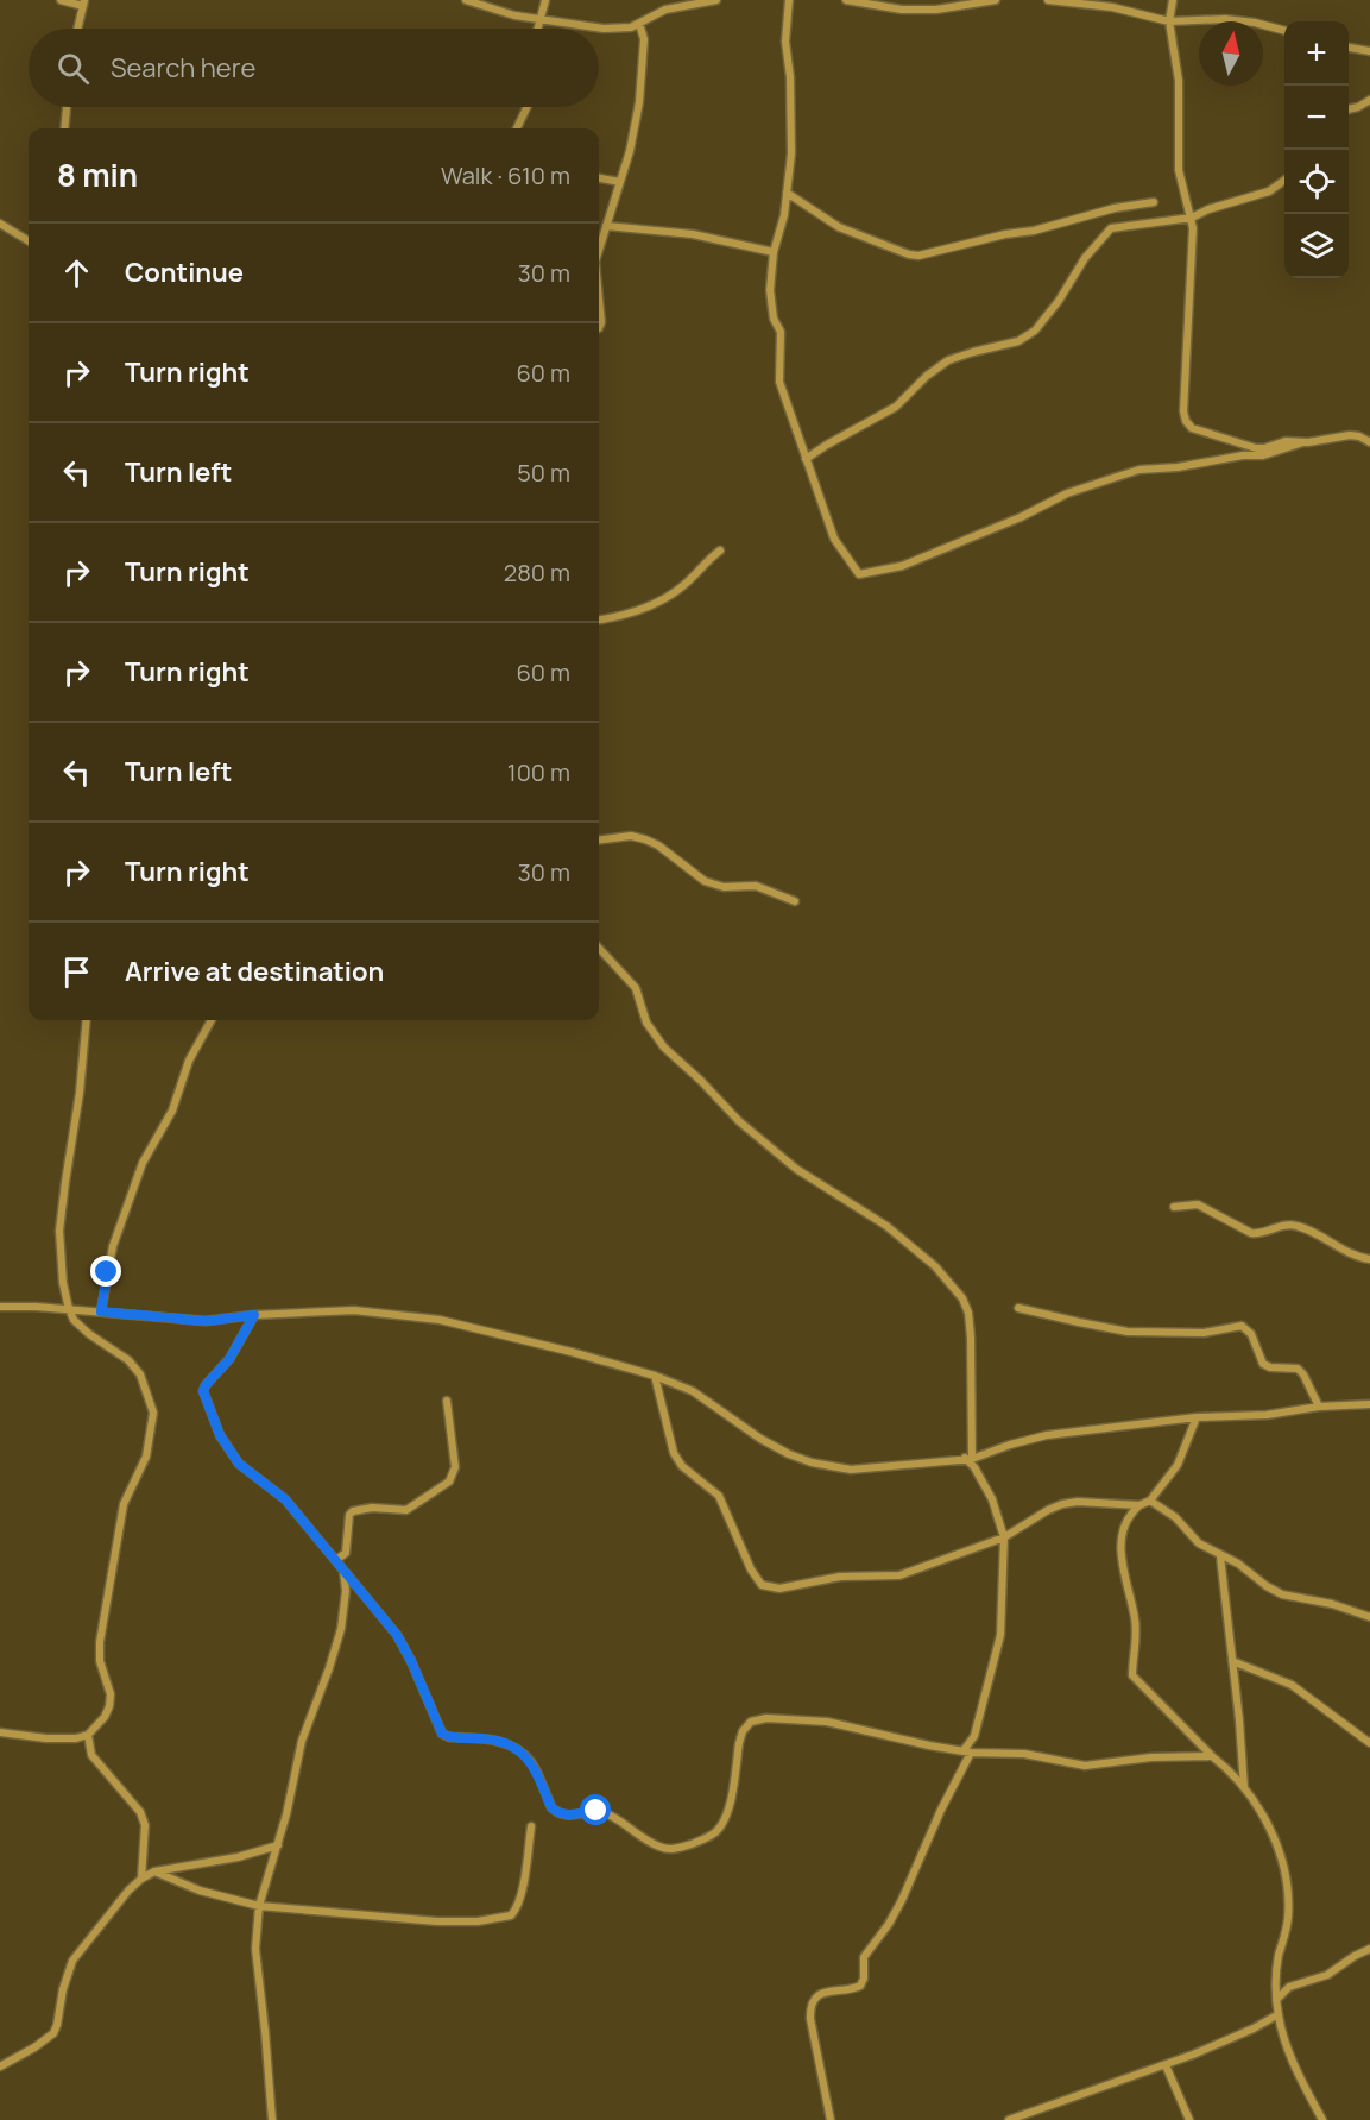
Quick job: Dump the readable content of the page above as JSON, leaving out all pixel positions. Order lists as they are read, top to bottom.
{
  "north": "top",
  "page": {
    "map_buttons": ["+", "−"],
    "search": "Search here",
    "heading": ["8 min", "Walk · 610 m"],
    "list": [
      ["Continue", "30 m"],
      ["Turn right", "60 m"],
      ["Turn left", "50 m"],
      ["Turn right", "280 m"],
      ["Turn right", "60 m"],
      ["Turn left", "100 m"],
      ["Turn right", "30 m"],
      "Arrive at destination"
    ]
  }
}
